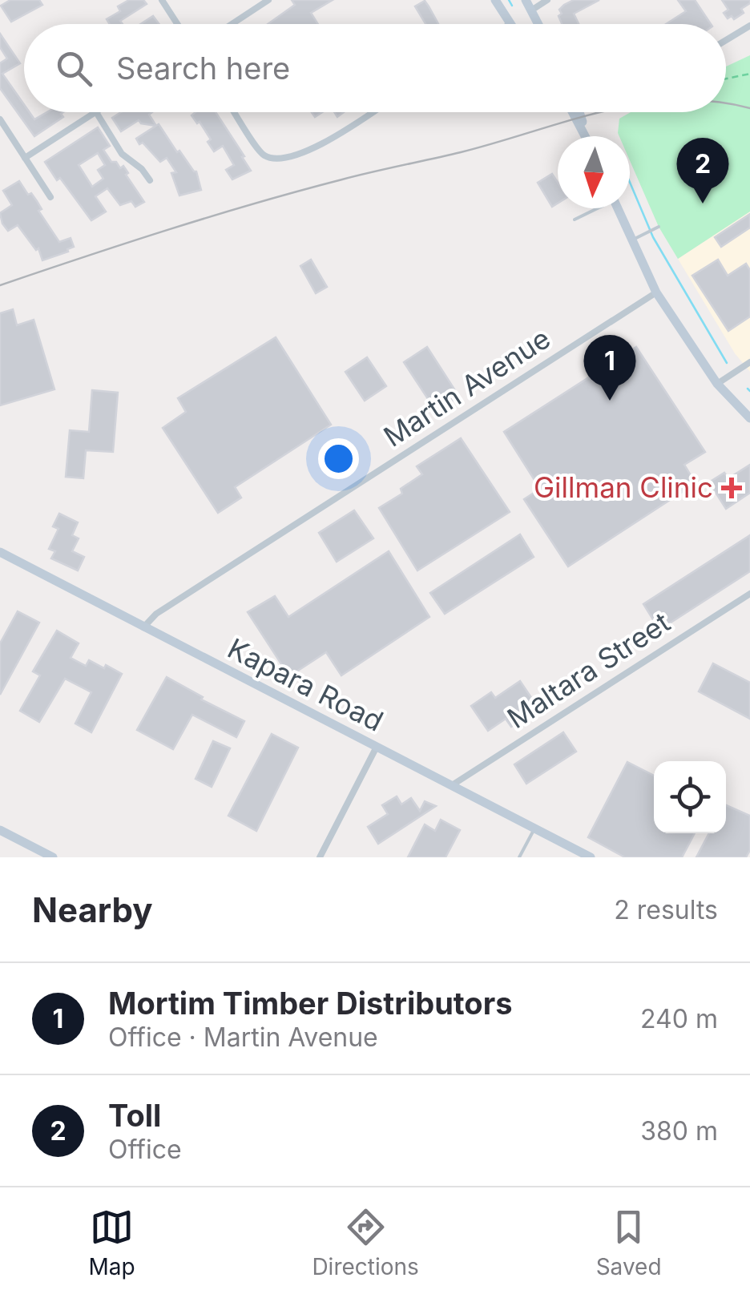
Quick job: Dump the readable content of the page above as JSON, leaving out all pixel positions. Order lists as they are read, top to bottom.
{
  "streets": {
    "street": ["Martin Avenue", "Maltara Street", "Kapara Road"]
  },
  "crossings": [
    ["Martin Avenue", "Kapara Road"],
    ["Maltara Street", "Kapara Road"]
  ],
  "places": {
    "health": ["Gillman Clinic"]
  },
  "north": "bottom",
  "page": {
    "search": "Search here",
    "pins": ["2", "1"],
    "heading": ["Nearby", "2 results"],
    "list": [
      {
        "mark": "1",
        "name": "Mortim Timber Distributors",
        "note": "Office · Martin Avenue",
        "value": "240 m"
      },
      {
        "mark": "2",
        "name": "Toll",
        "note": "Office",
        "value": "380 m"
      }
    ],
    "nav": ["Map", "Directions", "Saved"]
  }
}
